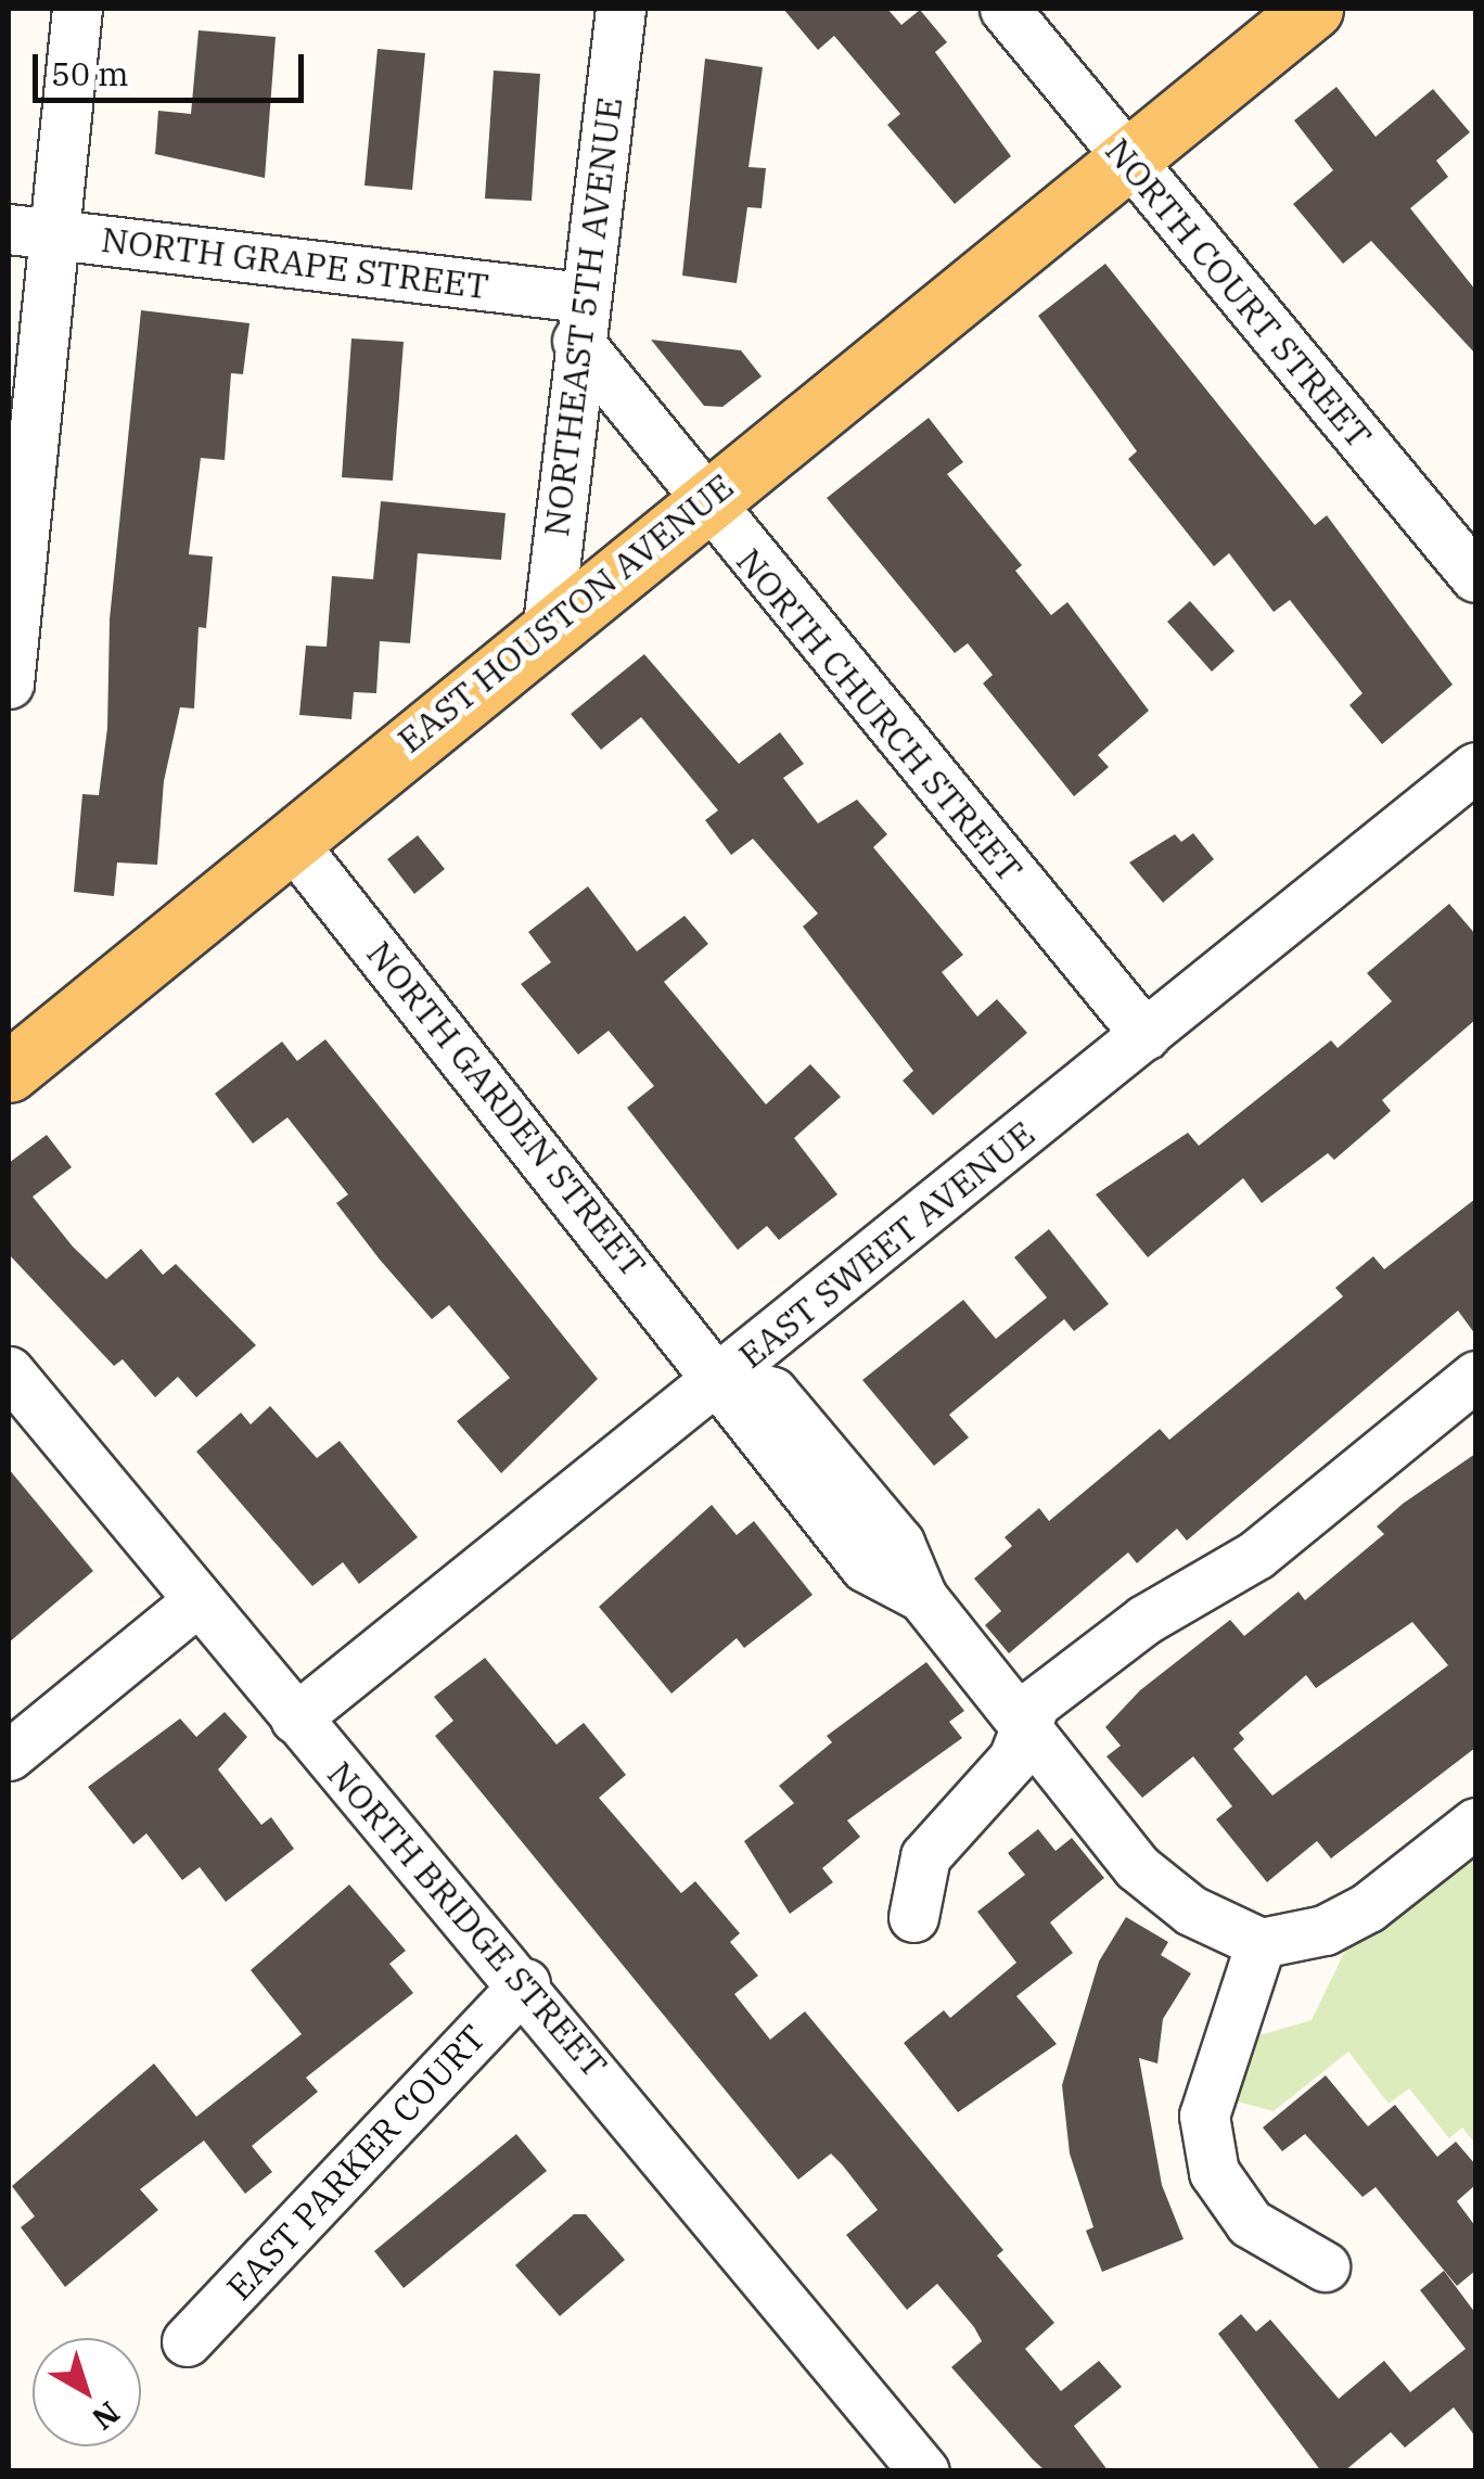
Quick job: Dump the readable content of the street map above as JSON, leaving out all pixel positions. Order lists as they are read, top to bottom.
{
  "streets": {
    "main road": ["EAST HOUSTON AVENUE"],
    "street": [
      "NORTH GRAPE STREET",
      "NORTH COURT STREET",
      "NORTHEAST 5TH AVENUE",
      "NORTH CHURCH STREET",
      "NORTH GARDEN STREET",
      "EAST SWEET AVENUE",
      "NORTH BRIDGE STREET",
      "EAST PARKER COURT"
    ]
  },
  "crossings": [
    ["NORTH GRAPE STREET", "NORTHEAST 5TH AVENUE"],
    ["NORTH GRAPE STREET", "NORTH CHURCH STREET"],
    ["NORTH COURT STREET", "EAST HOUSTON AVENUE"],
    ["NORTHEAST 5TH AVENUE", "EAST HOUSTON AVENUE"],
    ["NORTHEAST 5TH AVENUE", "NORTH CHURCH STREET"],
    ["EAST HOUSTON AVENUE", "NORTH CHURCH STREET"],
    ["EAST HOUSTON AVENUE", "NORTH GARDEN STREET"],
    ["NORTH CHURCH STREET", "EAST SWEET AVENUE"],
    ["NORTH GARDEN STREET", "EAST SWEET AVENUE"],
    ["EAST SWEET AVENUE", "NORTH BRIDGE STREET"],
    ["NORTH BRIDGE STREET", "EAST PARKER COURT"]
  ],
  "scale_bar": "50 m",
  "north": "bottom right"
}
